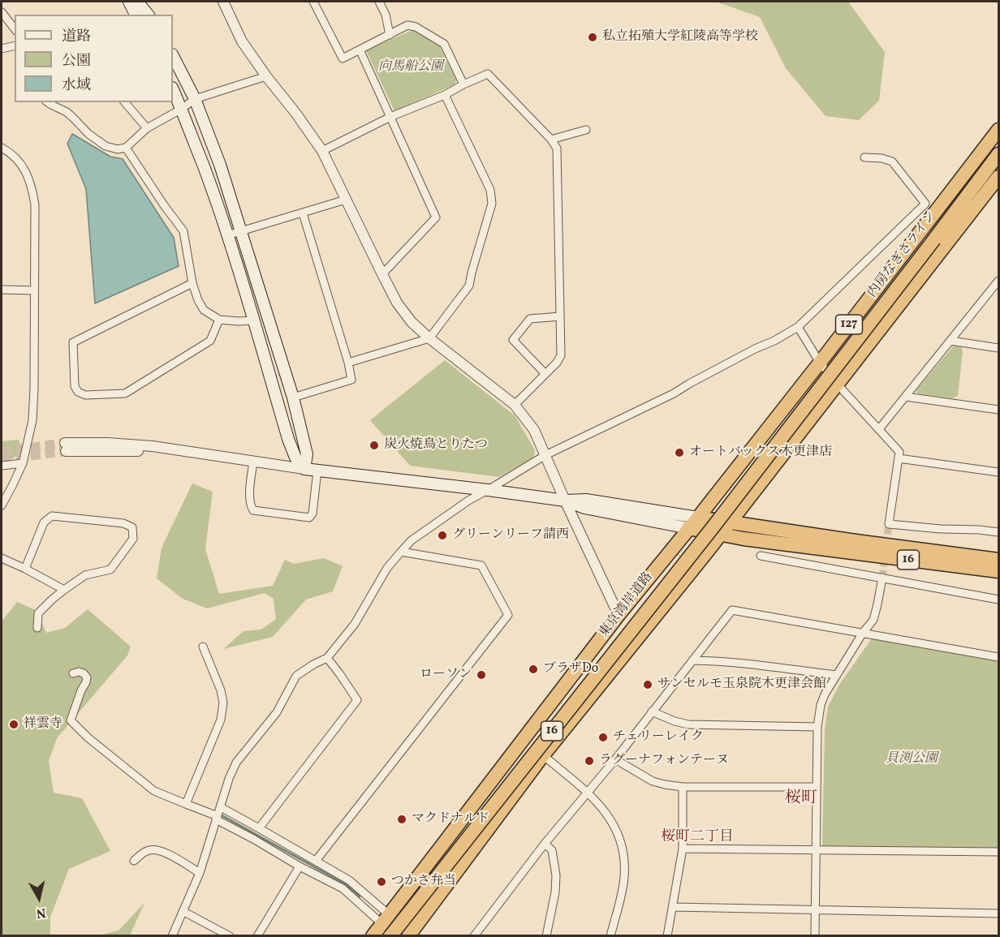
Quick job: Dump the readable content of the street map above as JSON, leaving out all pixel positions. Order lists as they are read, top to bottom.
{
  "streets": {
    "highway": [
      "内房なぎさライン",
      "127",
      "16",
      "東京湾岸道路"
    ]
  },
  "crossings": [
    ["内房なぎさライン", "127"],
    ["内房なぎさライン", "16"],
    ["内房なぎさライン", "東京湾岸道路"],
    ["127", "16"],
    ["127", "東京湾岸道路"],
    ["16", "東京湾岸道路"]
  ],
  "districts": ["桜町", "桜町二丁目"],
  "parks": ["向馬船公園", "貝渕公園"],
  "places": [
    "私立拓殖大学紅陵高等学校",
    "炭火焼鳥とりたつ",
    "オートバックス木更津店",
    "グリーンリーフ請西",
    "プラザDo",
    "ローソン",
    "サンセルモ玉泉院木更津会館",
    "祥雲寺",
    "チェリーレイク",
    "ラグーナフォンテーヌ",
    "マクドナルド",
    "つかさ弁当"
  ],
  "legend": ["道路", "公園", "水域"],
  "north": "bottom"
}
